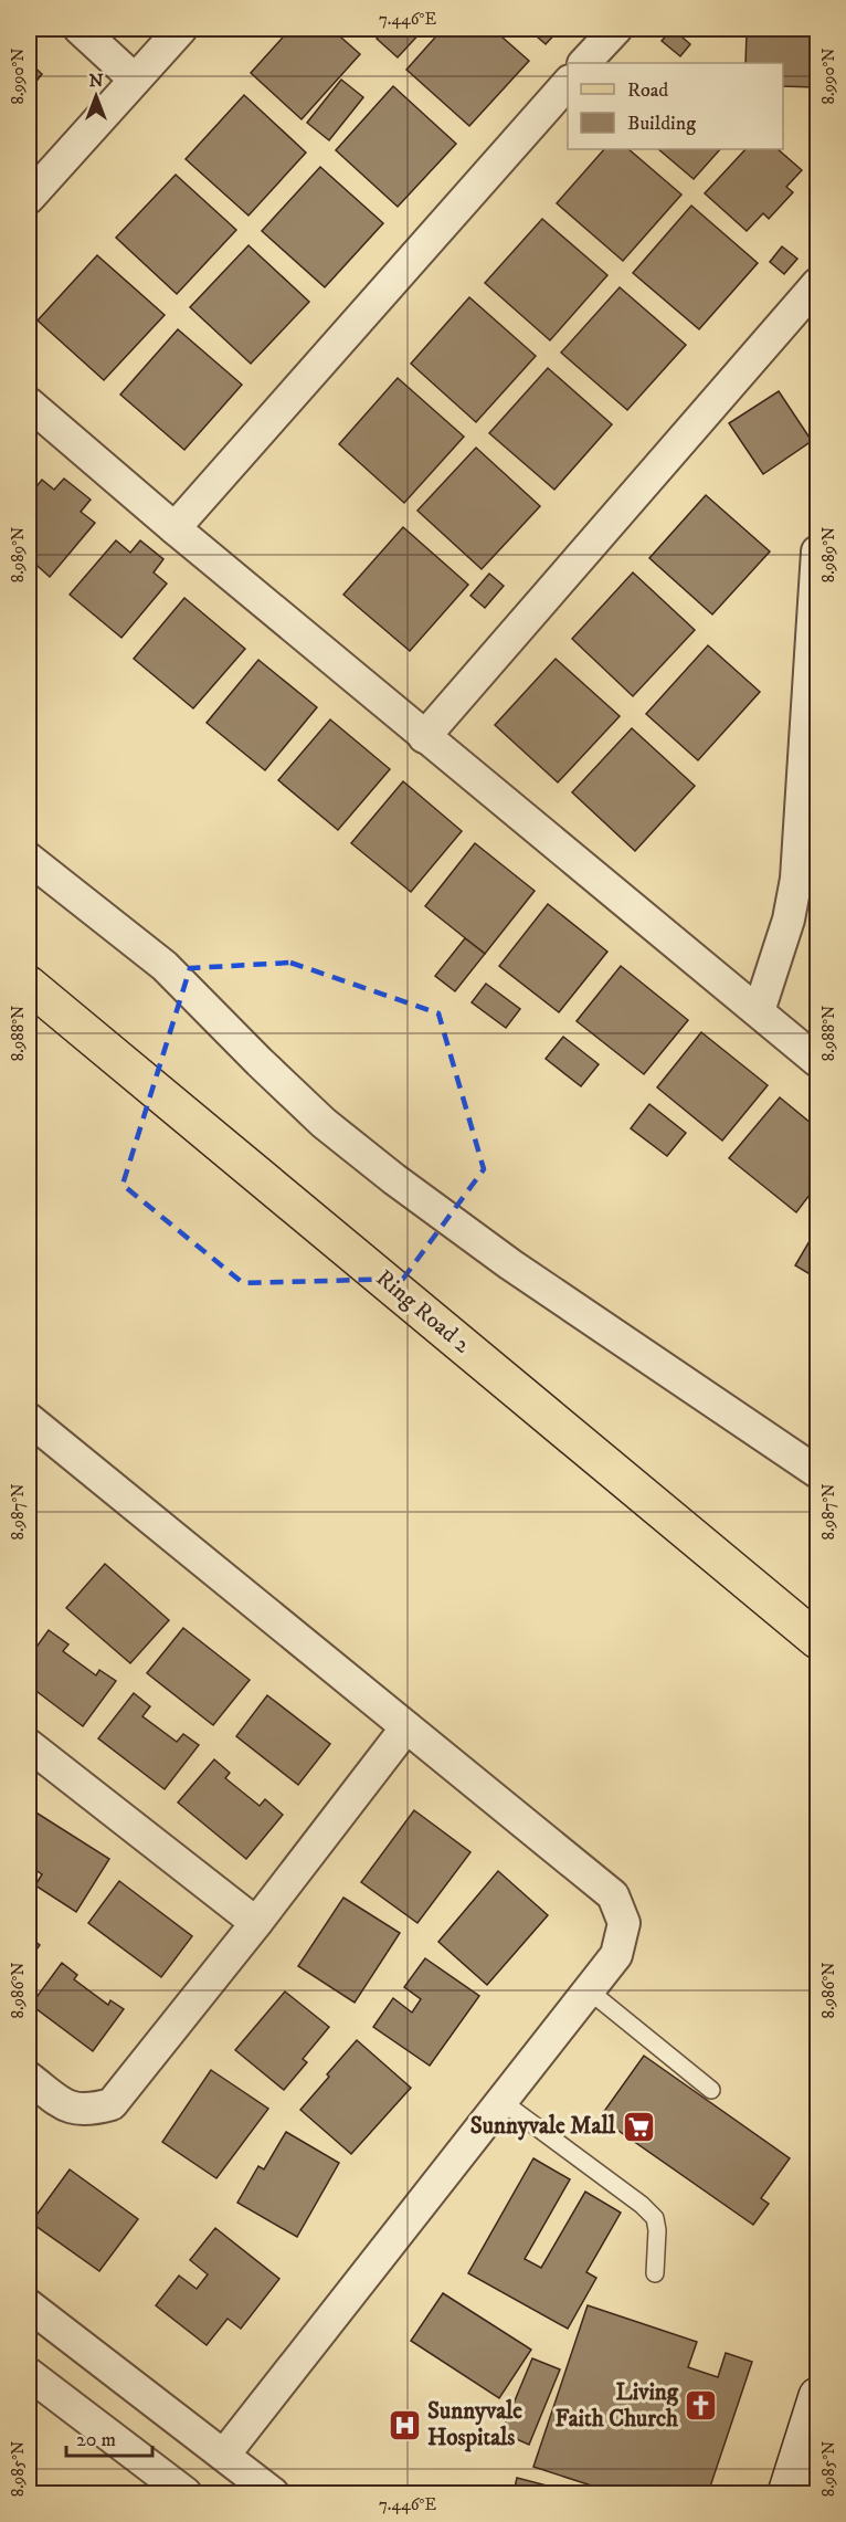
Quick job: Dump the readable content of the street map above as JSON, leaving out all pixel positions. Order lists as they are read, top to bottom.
{
  "streets": {
    "main road": ["Ring Road 2"]
  },
  "places": {
    "supermarket": ["Sunnyvale Mall"],
    "church": ["Living Faith Church"],
    "hospital": ["Sunnyvale Hospitals"]
  },
  "legend": ["Road", "Building"],
  "scale_bar": "20 m",
  "north": "top",
  "coordinates": [
    "7.446°E",
    "8.990°N",
    "8.989°N",
    "8.988°N",
    "8.987°N",
    "8.986°N",
    "8.985°N"
  ]
}
